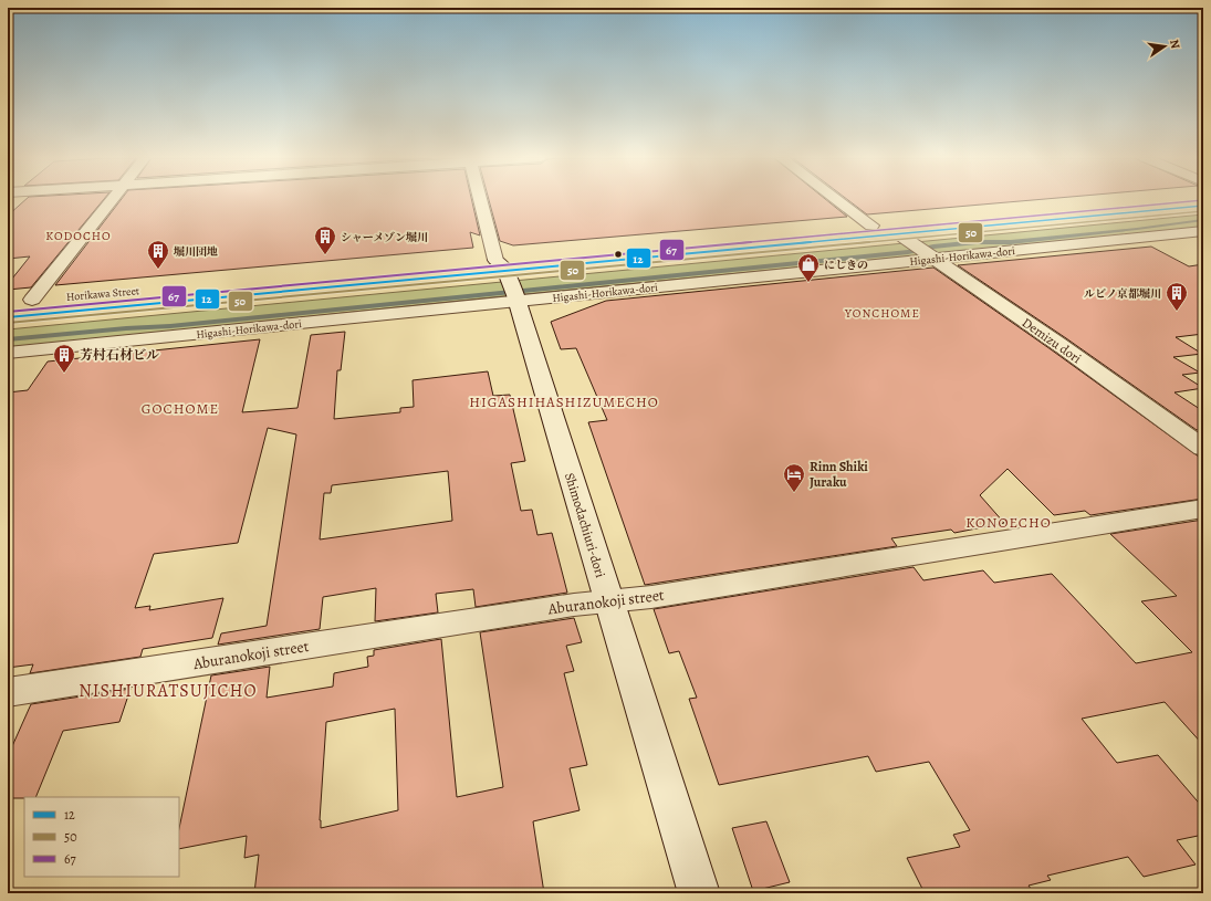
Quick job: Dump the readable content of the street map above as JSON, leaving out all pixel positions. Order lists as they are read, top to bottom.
{
  "streets": {
    "main road": ["Horikawa Street"],
    "street": [
      "Higashi-Horikawa-dori",
      "Demizu dori",
      "Shimodachiuri-dori",
      "Aburanokoji street"
    ]
  },
  "crossings": [
    ["Higashi-Horikawa-dori", "Horikawa Street"],
    ["Higashi-Horikawa-dori", "Demizu dori"],
    ["Higashi-Horikawa-dori", "Shimodachiuri-dori"],
    ["Horikawa Street", "Demizu dori"],
    ["Horikawa Street", "Shimodachiuri-dori"],
    ["Shimodachiuri-dori", "Aburanokoji street"]
  ],
  "districts": [
    "KODOCHO",
    "YONCHOME",
    "HIGASHIHASHIZUMECHO",
    "GOCHOME",
    "KONOECHO",
    "NISHIURATSUJICHO"
  ],
  "places": {
    "building": [
      "シャーメゾン堀川",
      "堀川団地",
      "ルビノ京都堀川",
      "芳村石材ビル"
    ],
    "shop": ["にしきの"],
    "hotel": ["Rinn Shiki Juraku"]
  },
  "lines": ["transit line 67", "transit line 12", "transit line 50"],
  "legend": ["12", "50", "67"],
  "north": "right"
}
